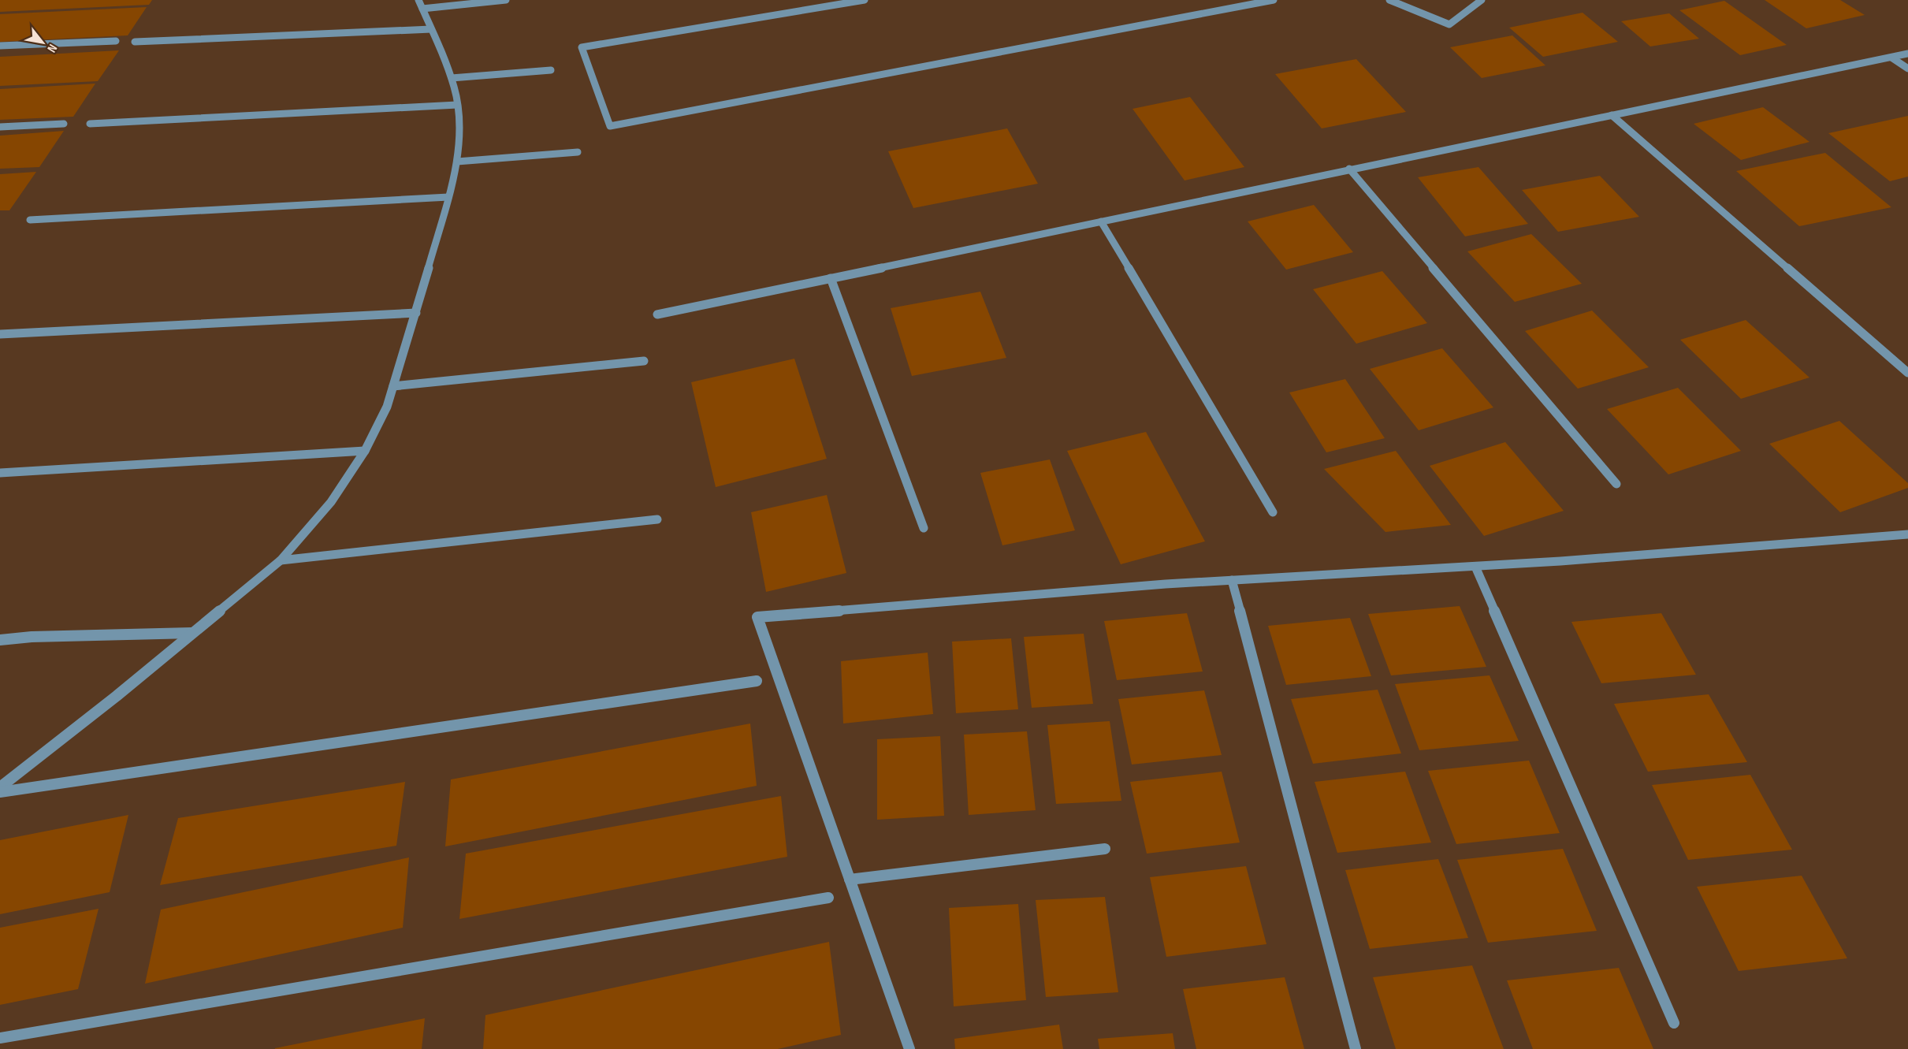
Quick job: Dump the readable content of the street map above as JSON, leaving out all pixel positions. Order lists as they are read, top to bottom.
{
  "north": "bottom right"
}
